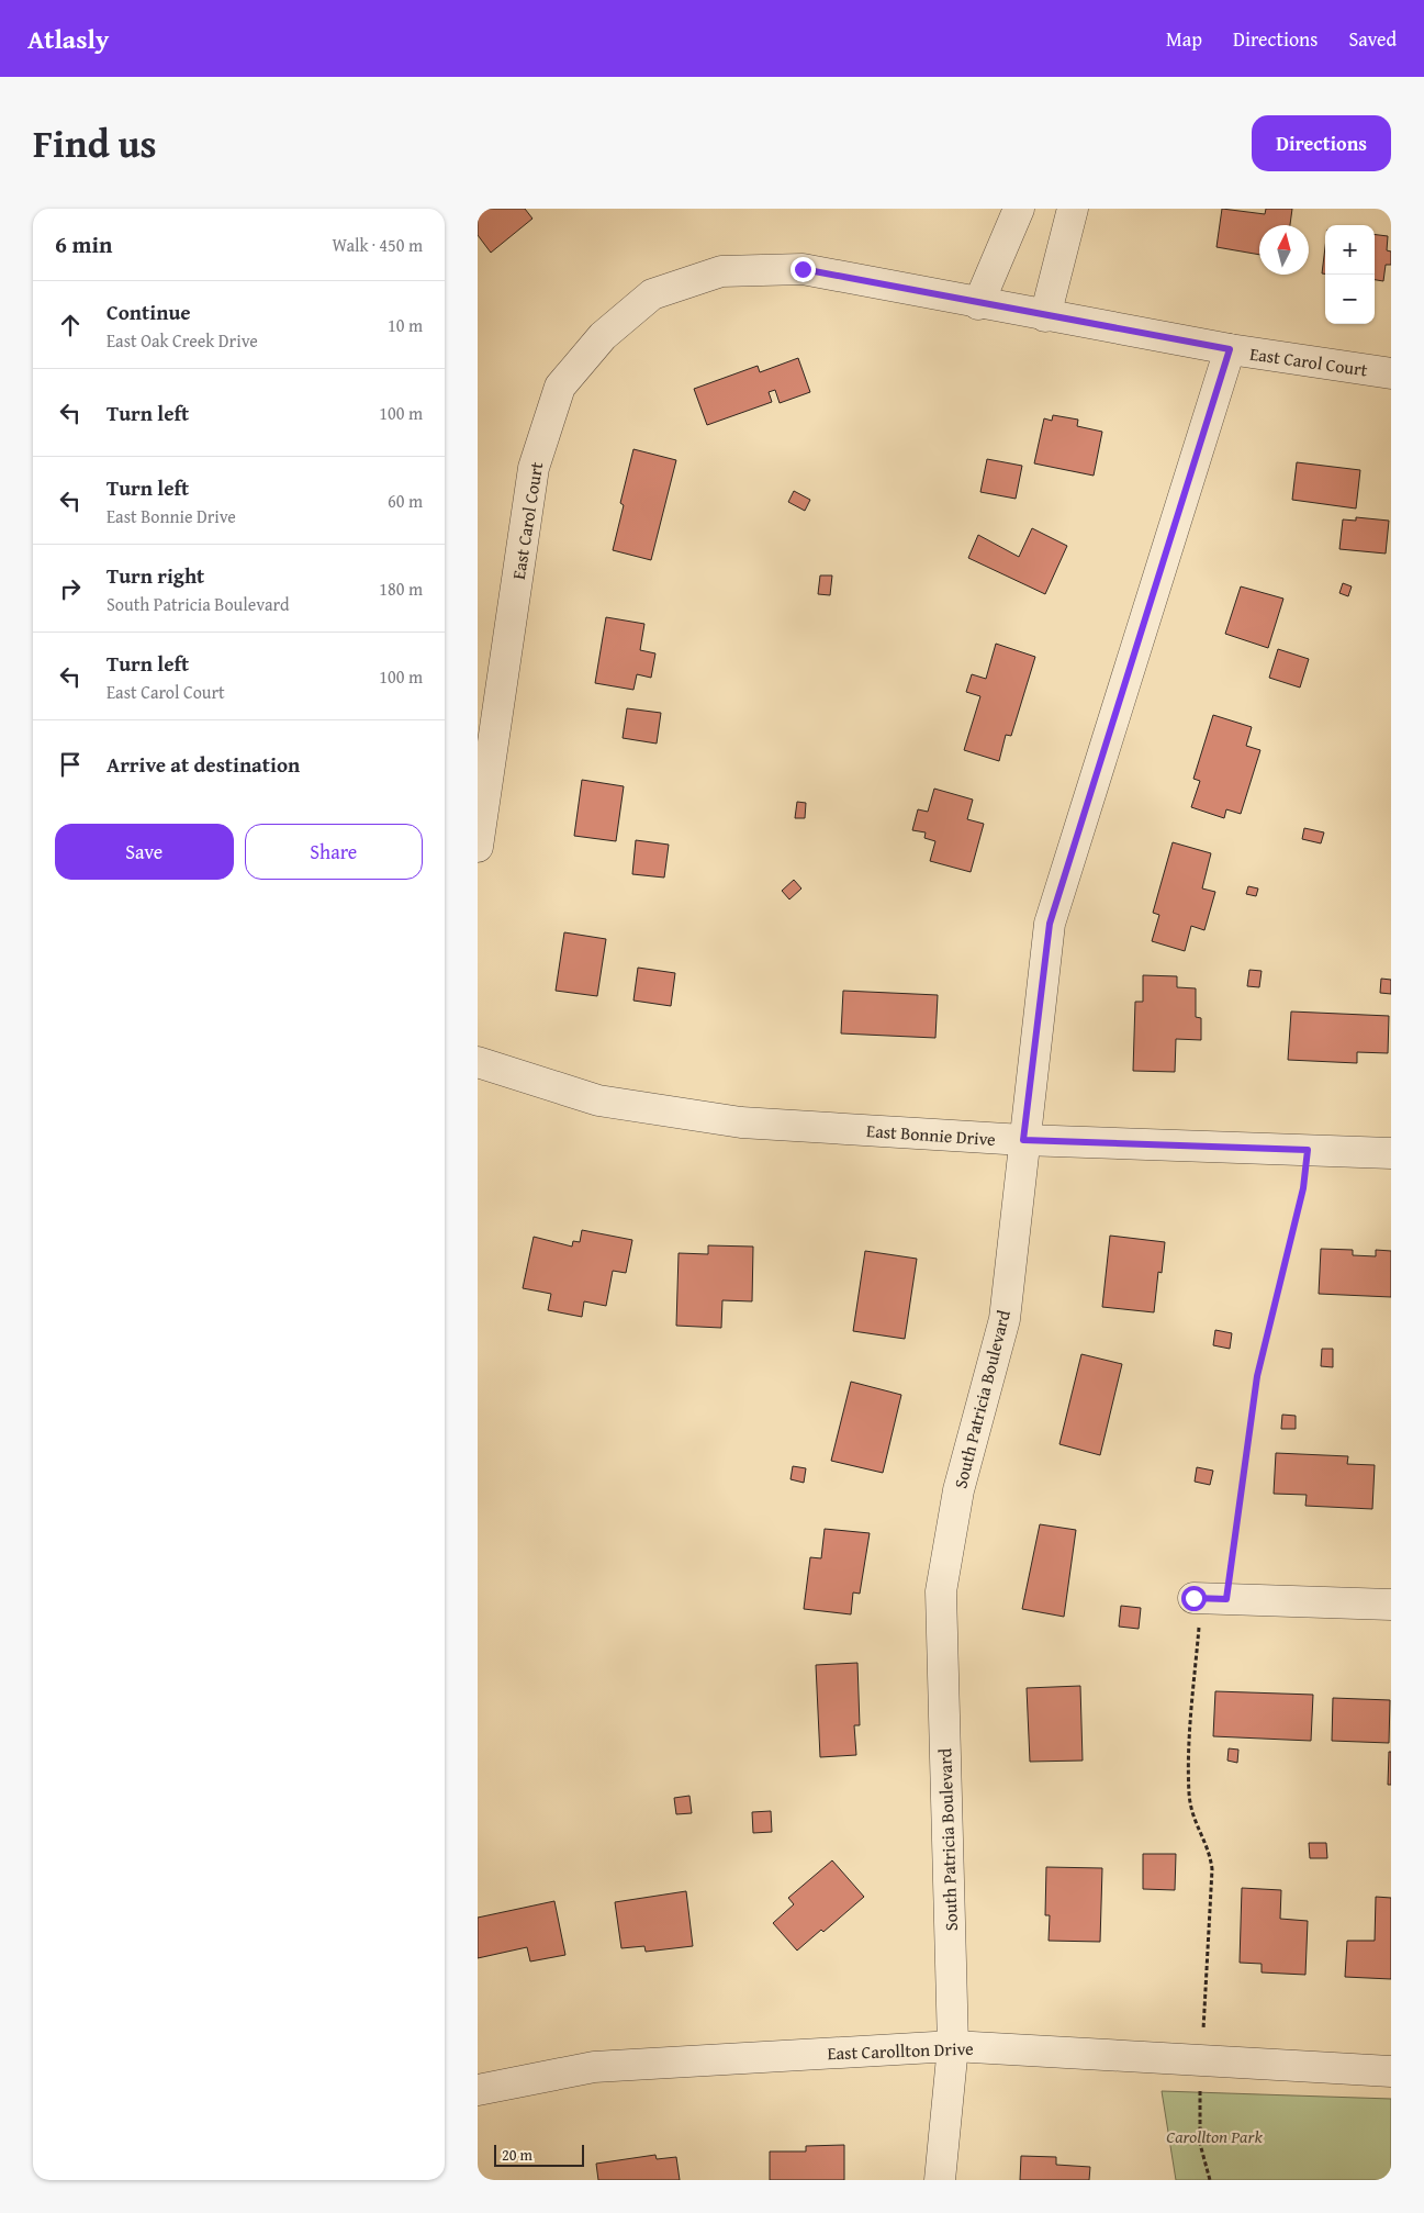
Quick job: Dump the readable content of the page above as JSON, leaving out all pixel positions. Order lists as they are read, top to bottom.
{
  "streets": {
    "street": [
      "East Carol Court",
      "East Bonnie Drive",
      "South Patricia Boulevard",
      "East Carollton Drive"
    ]
  },
  "crossings": [
    ["East Carol Court", "South Patricia Boulevard"],
    ["East Bonnie Drive", "South Patricia Boulevard"],
    ["South Patricia Boulevard", "East Carollton Drive"]
  ],
  "parks": ["Carollton Park"],
  "scale_bar": "20 m",
  "north": "top",
  "page": {
    "header": "Atlasly",
    "nav": ["Map", "Directions", "Saved"],
    "title": "Find us",
    "buttons": [
      "Directions",
      ["Save", "Share"]
    ],
    "heading": ["6 min", "Walk · 450 m"],
    "map_buttons": ["+", "−"],
    "list": [
      ["Continue", "East Oak Creek Drive", "10 m"],
      ["Turn left", "100 m"],
      ["Turn left", "East Bonnie Drive", "60 m"],
      ["Turn right", "South Patricia Boulevard", "180 m"],
      ["Turn left", "East Carol Court", "100 m"],
      "Arrive at destination"
    ],
    "scale": "20 m"
  }
}
